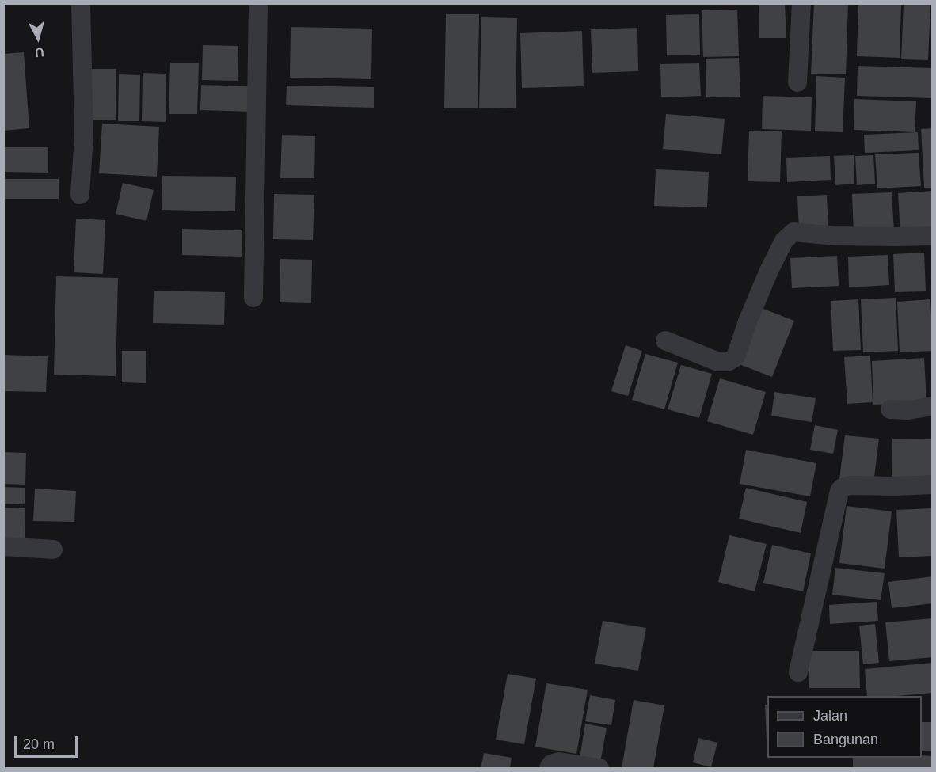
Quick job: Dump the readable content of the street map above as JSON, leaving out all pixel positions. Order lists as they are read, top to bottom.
{
  "legend": ["Jalan", "Bangunan"],
  "scale_bar": "20 m",
  "north": "bottom"
}
